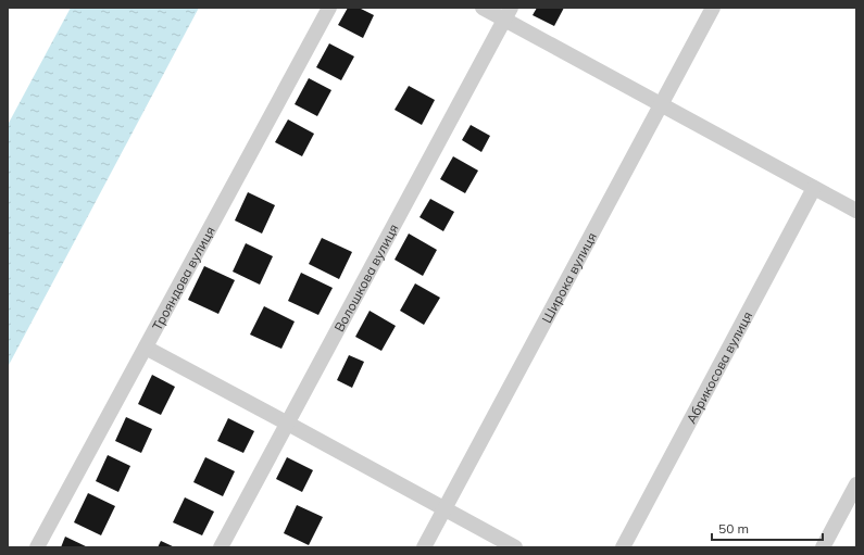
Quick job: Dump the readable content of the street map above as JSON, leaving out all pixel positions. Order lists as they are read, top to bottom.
{
  "streets": {
    "street": [
      "Широка вулиця",
      "Трояндова вулиця",
      "Волошкова вулиця",
      "Абрикосова вулиця"
    ]
  },
  "scale_bar": "50 m"
}
